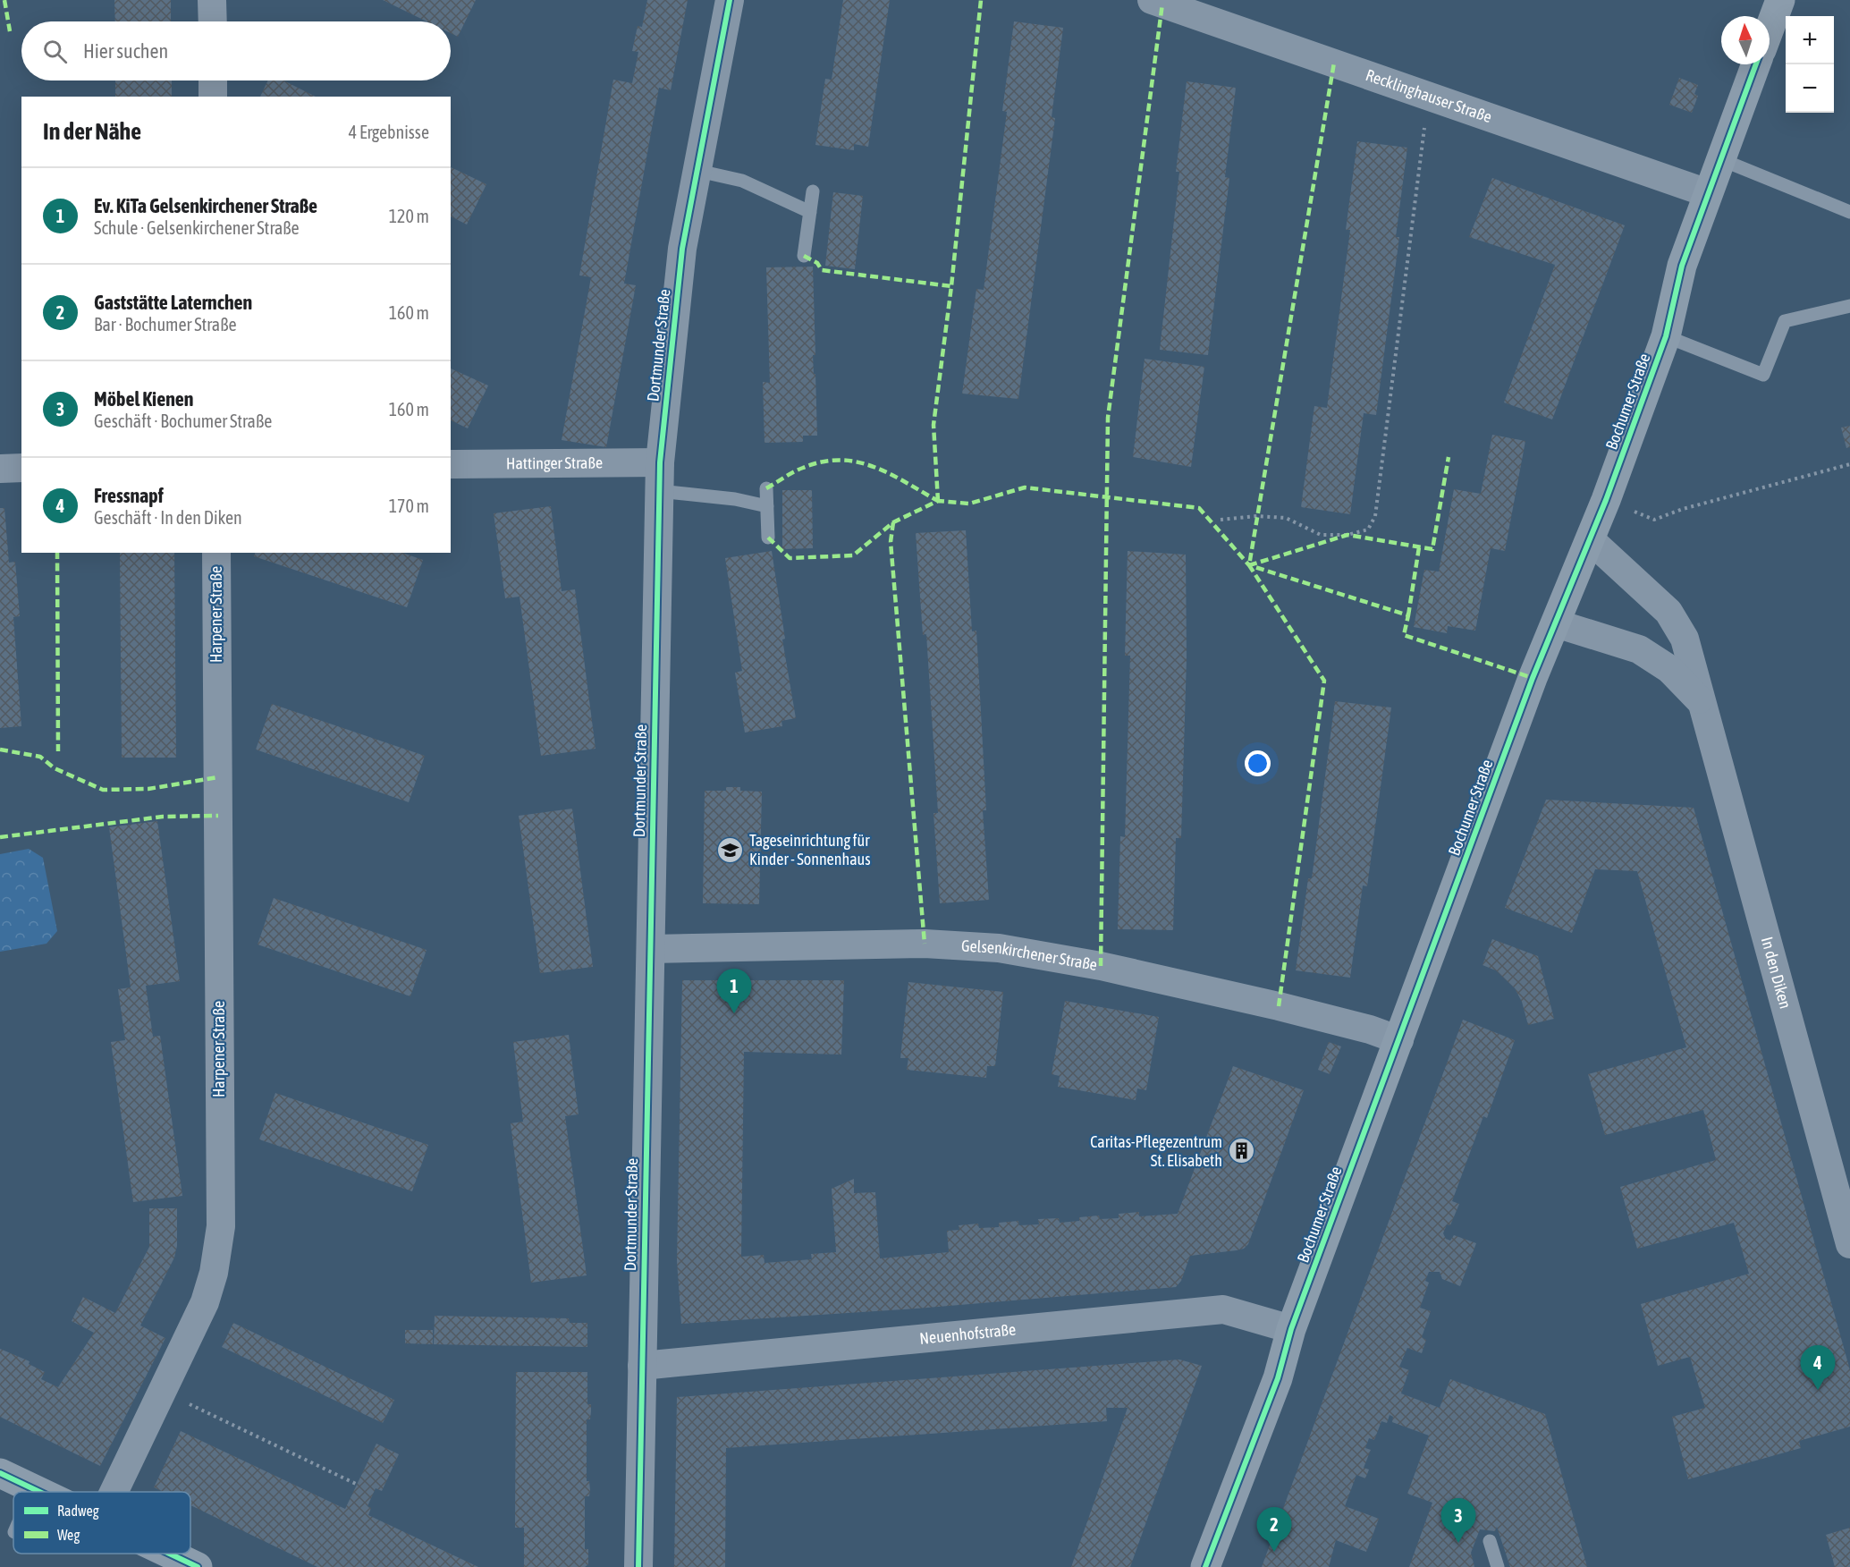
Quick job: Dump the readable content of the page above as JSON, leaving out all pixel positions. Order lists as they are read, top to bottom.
{
  "streets": {
    "street": [
      "Recklinghauser Straße",
      "Dortmunder Straße",
      "Bochumer Straße",
      "Hattinger Straße",
      "Harpener Straße",
      "Gelsenkirchener Straße",
      "In den Diken",
      "Neuenhofstraße"
    ]
  },
  "crossings": [
    ["Recklinghauser Straße", "Bochumer Straße"],
    ["Dortmunder Straße", "Hattinger Straße"],
    ["Dortmunder Straße", "Gelsenkirchener Straße"],
    ["Dortmunder Straße", "Neuenhofstraße"],
    ["Bochumer Straße", "Gelsenkirchener Straße"],
    ["Bochumer Straße", "In den Diken"],
    ["Bochumer Straße", "Neuenhofstraße"]
  ],
  "places": {
    "school or university": ["Tageseinrichtung für Kinder - Sonnenhaus"],
    "building": ["Caritas-Pflegezentrum St. Elisabeth"]
  },
  "legend": ["Radweg", "Weg"],
  "north": "top",
  "page": {
    "map_buttons": ["+", "−"],
    "search": "Hier suchen",
    "heading": ["In der Nähe", "4 Ergebnisse"],
    "list": [
      {
        "mark": "1",
        "name": "Ev. KiTa Gelsenkirchener Straße",
        "note": "Schule · Gelsenkirchener Straße",
        "value": "120 m"
      },
      {
        "mark": "2",
        "name": "Gaststätte Laternchen",
        "note": "Bar · Bochumer Straße",
        "value": "160 m"
      },
      {
        "mark": "3",
        "name": "Möbel Kienen",
        "note": "Geschäft · Bochumer Straße",
        "value": "160 m"
      },
      {
        "mark": "4",
        "name": "Fressnapf",
        "note": "Geschäft · In den Diken",
        "value": "170 m"
      }
    ],
    "pins": [
      "1",
      "4",
      "3",
      "2"
    ]
  }
}
